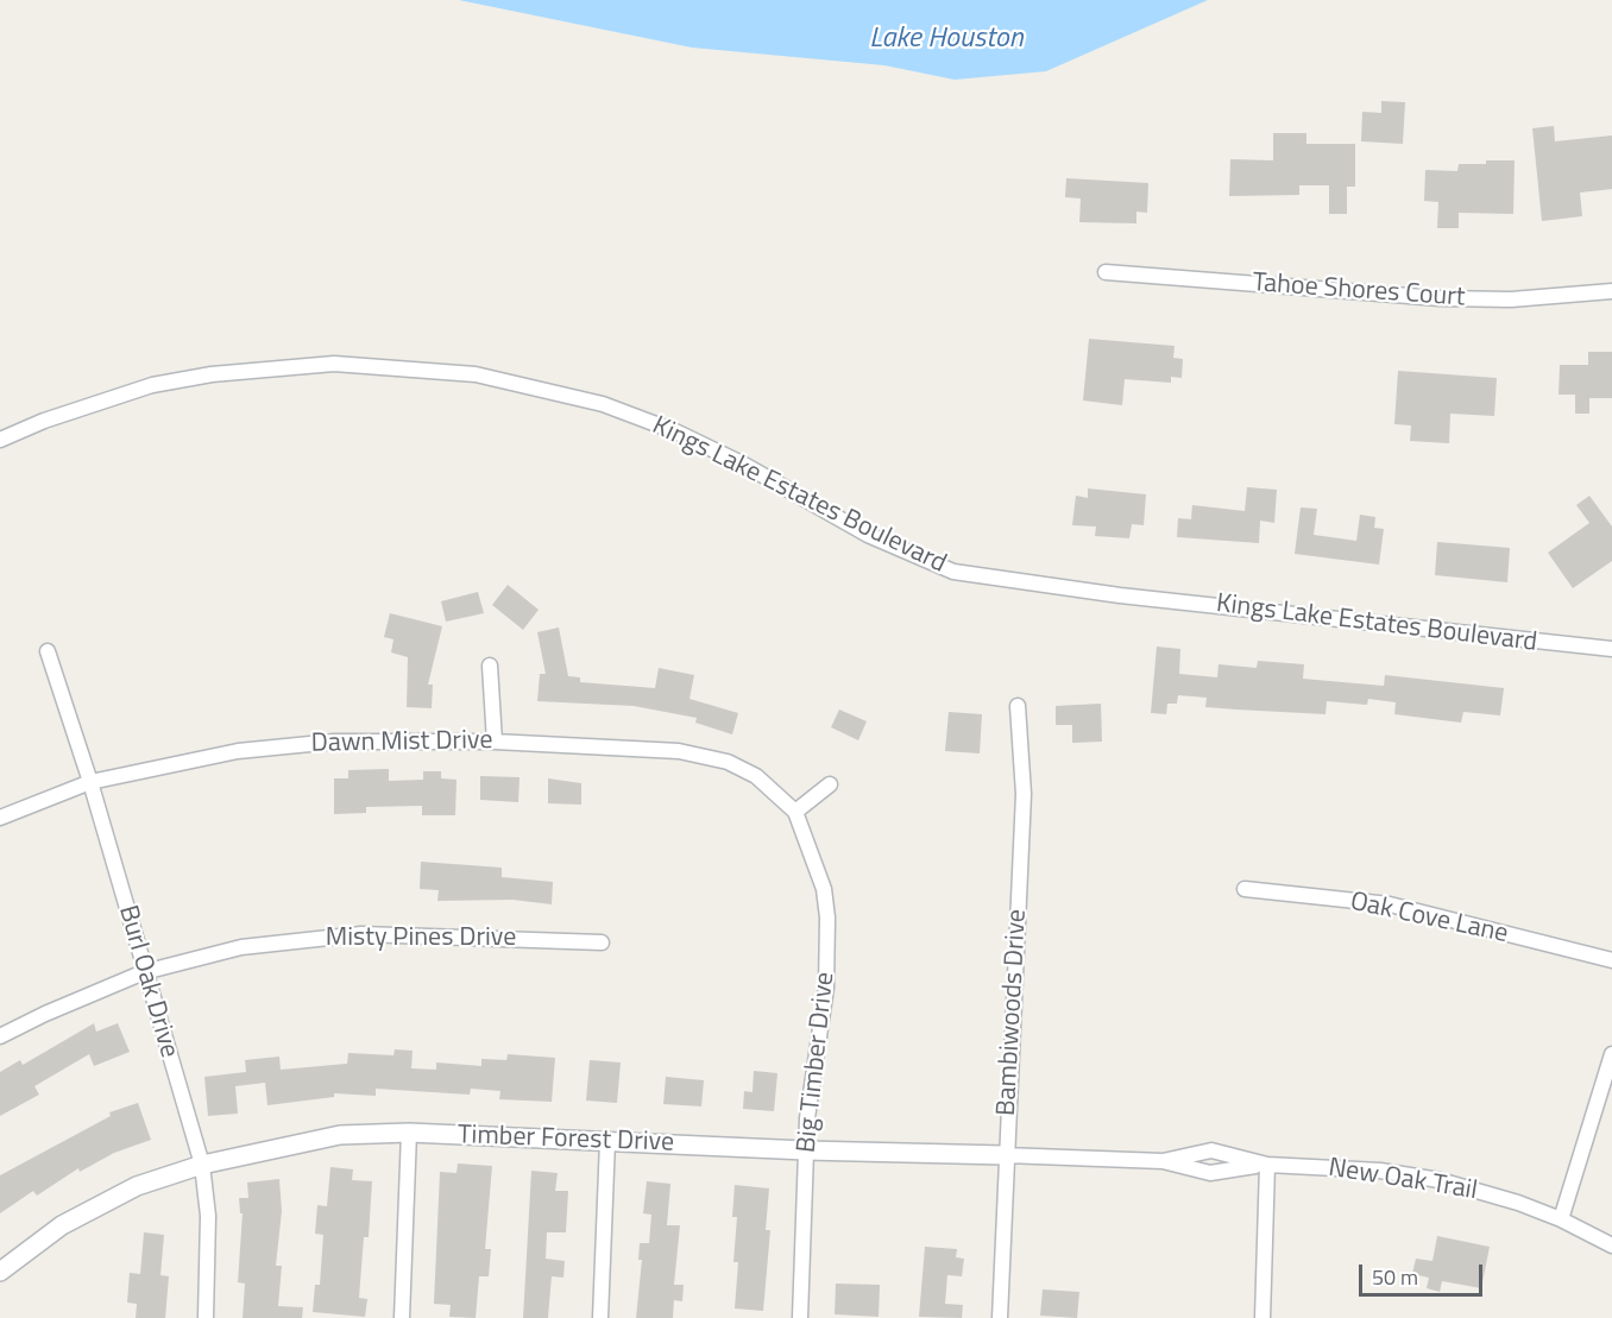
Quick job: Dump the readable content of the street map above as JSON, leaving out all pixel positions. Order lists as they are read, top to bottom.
{
  "streets": {
    "street": [
      "Tahoe Shores Court",
      "Kings Lake Estates Boulevard",
      "Dawn Mist Drive",
      "Oak Cove Lane",
      "Misty Pines Drive",
      "Burl Oak Drive",
      "Bambiwoods Drive",
      "Big Timber Drive",
      "Timber Forest Drive",
      "New Oak Trail"
    ]
  },
  "crossings": [
    ["Dawn Mist Drive", "Burl Oak Drive"],
    ["Dawn Mist Drive", "Big Timber Drive"],
    ["Misty Pines Drive", "Burl Oak Drive"],
    ["Burl Oak Drive", "Timber Forest Drive"],
    ["Bambiwoods Drive", "Timber Forest Drive"],
    ["Big Timber Drive", "Timber Forest Drive"],
    ["Timber Forest Drive", "New Oak Trail"]
  ],
  "water": ["Lake Houston"],
  "scale_bar": "50 m"
}
